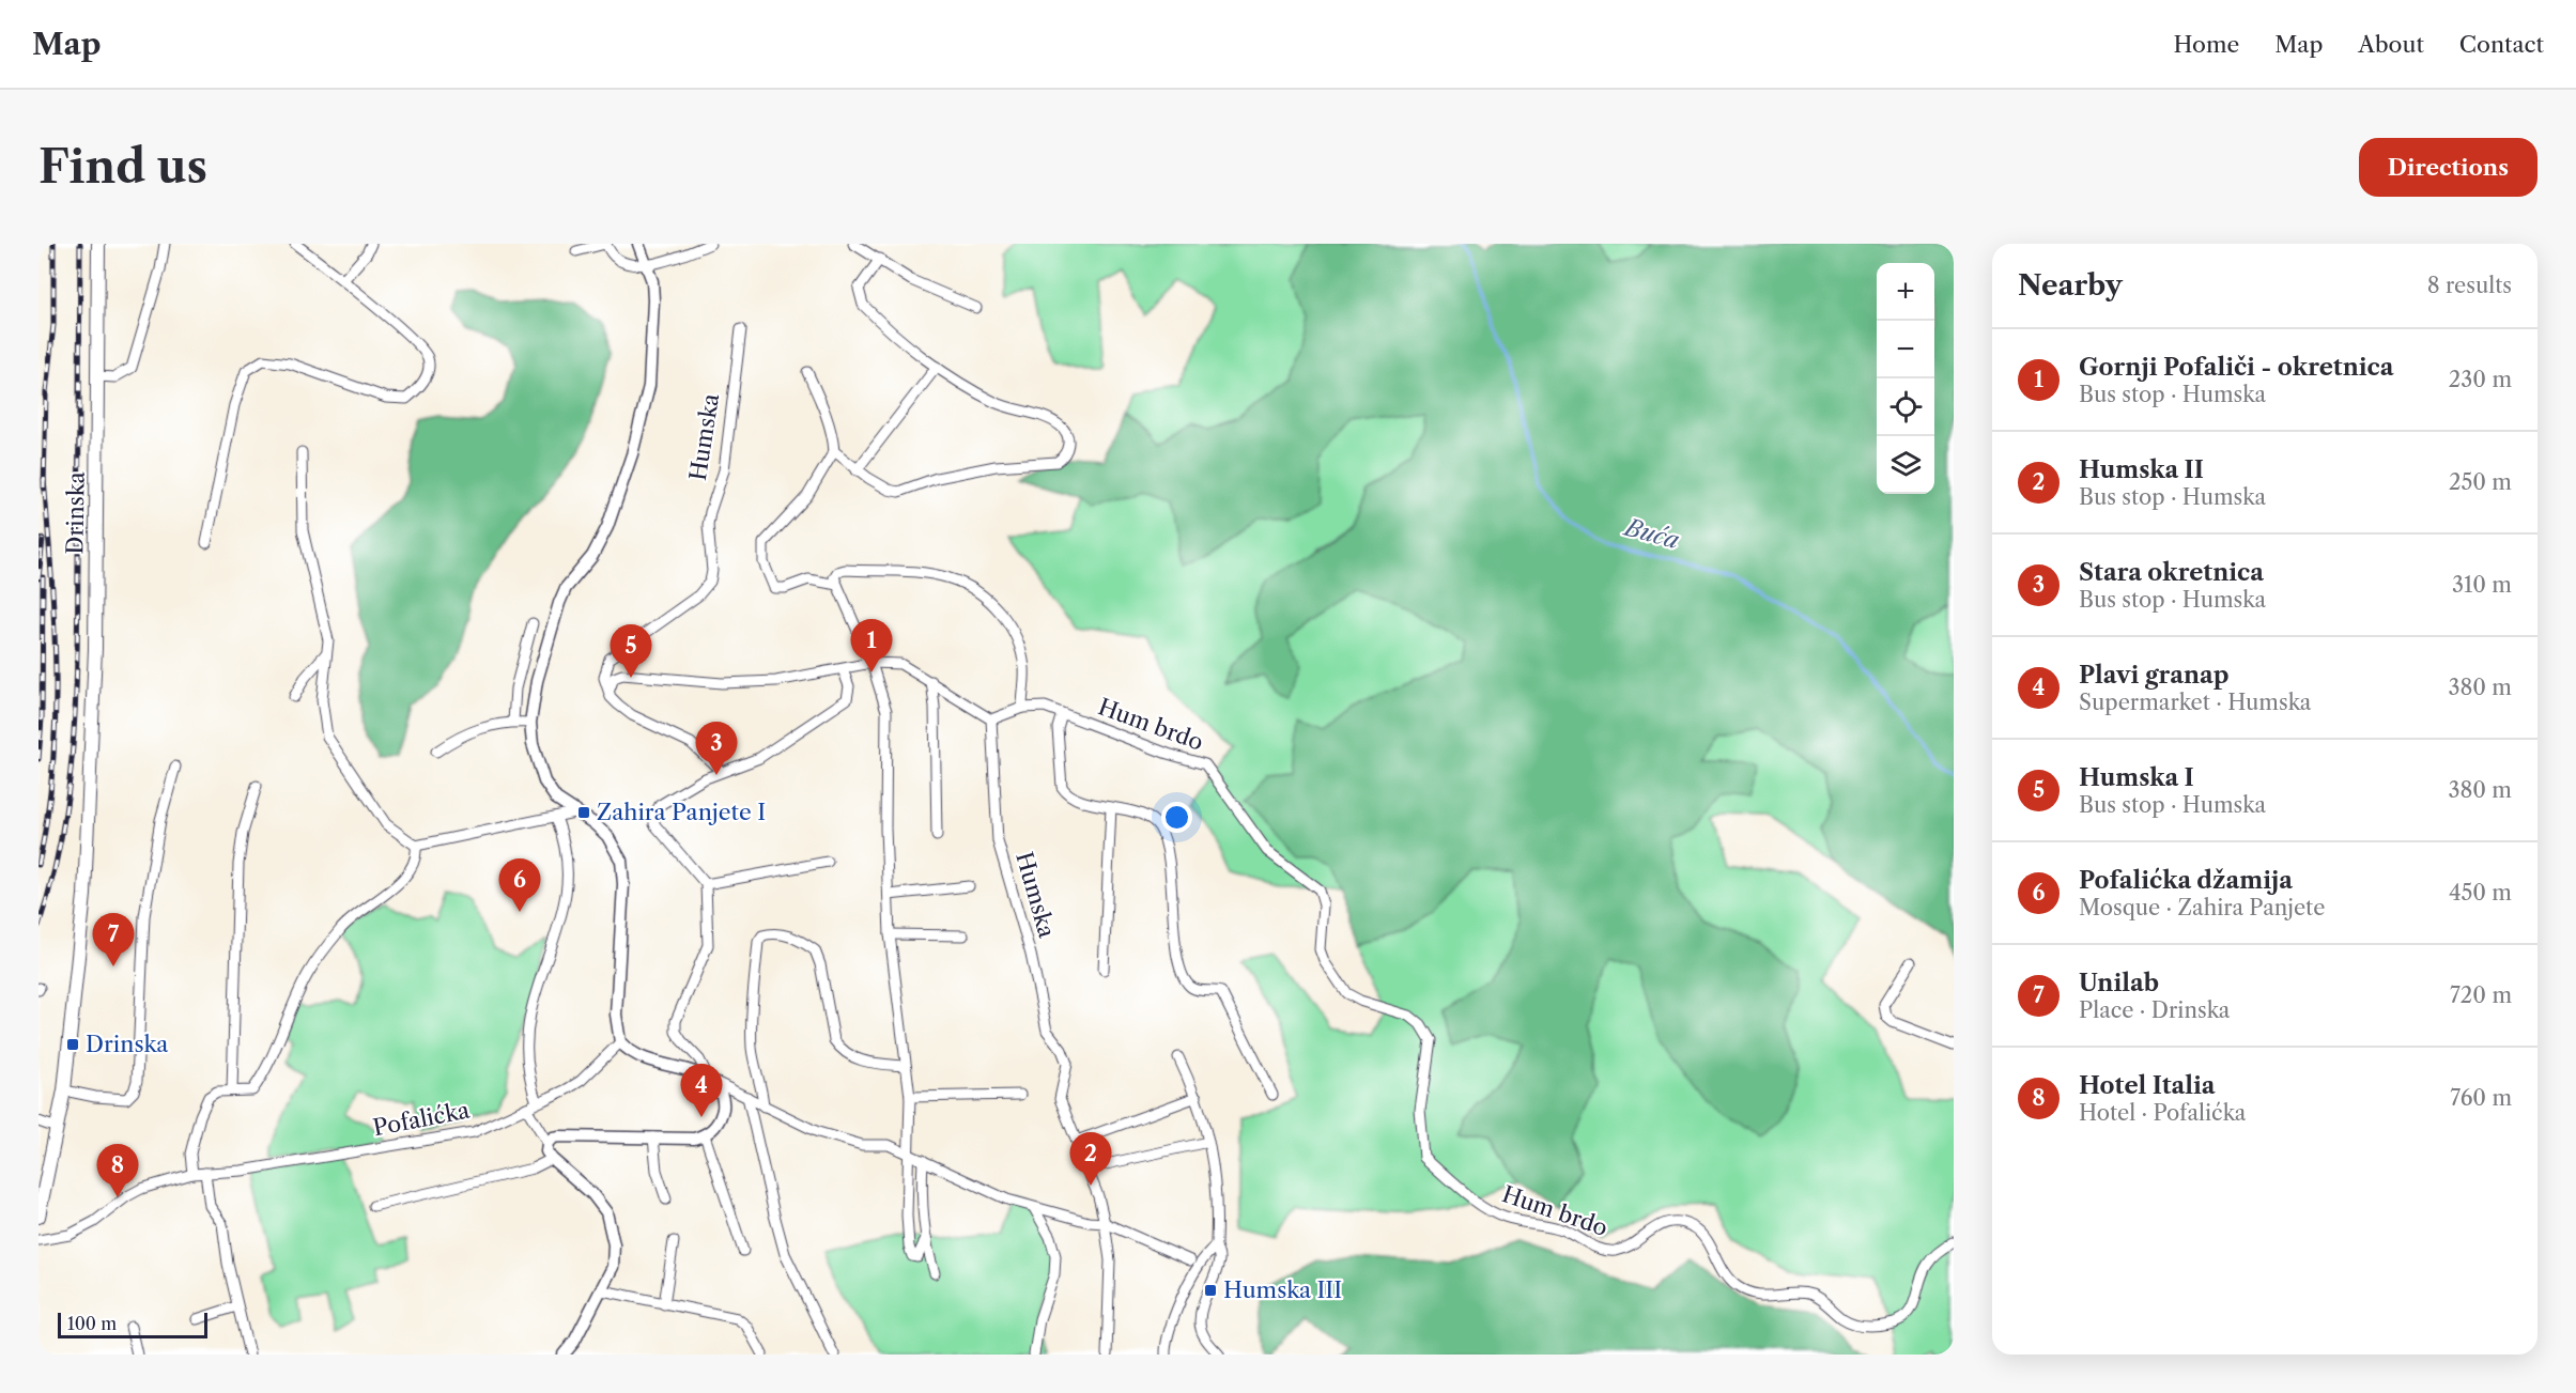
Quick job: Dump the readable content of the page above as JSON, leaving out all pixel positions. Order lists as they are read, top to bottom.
{
  "streets": {
    "main road": ["Drinska"],
    "street": ["Humska", "Hum brdo", "Pofalićka"]
  },
  "crossings": [
    ["Humska", "Hum brdo"]
  ],
  "water": ["Buća"],
  "places": {
    "transit": ["Zahira Panjete I", "Drinska", "Humska III"]
  },
  "scale_bar": "100 m",
  "page": {
    "header": "Map",
    "nav": [
      "Home",
      "Map",
      "About",
      "Contact"
    ],
    "buttons": "Directions",
    "title": "Find us",
    "heading": ["Nearby", "8 results"],
    "map_buttons": ["+", "−"],
    "list": [
      {
        "mark": "1",
        "name": "Gornji Pofaliči - okretnica",
        "note": "Bus stop · Humska",
        "value": "230 m"
      },
      {
        "mark": "2",
        "name": "Humska II",
        "note": "Bus stop · Humska",
        "value": "250 m"
      },
      {
        "mark": "3",
        "name": "Stara okretnica",
        "note": "Bus stop · Humska",
        "value": "310 m"
      },
      {
        "mark": "4",
        "name": "Plavi granap",
        "note": "Supermarket · Humska",
        "value": "380 m"
      },
      {
        "mark": "5",
        "name": "Humska I",
        "note": "Bus stop · Humska",
        "value": "380 m"
      },
      {
        "mark": "6",
        "name": "Pofalićka džamija",
        "note": "Mosque · Zahira Panjete",
        "value": "450 m"
      },
      {
        "mark": "7",
        "name": "Unilab",
        "note": "Place · Drinska",
        "value": "720 m"
      },
      {
        "mark": "8",
        "name": "Hotel Italia",
        "note": "Hotel · Pofalićka",
        "value": "760 m"
      }
    ],
    "pins": [
      "1",
      "5",
      "3",
      "6",
      "7",
      "4",
      "2",
      "8"
    ],
    "scale": "100 m"
  }
}
